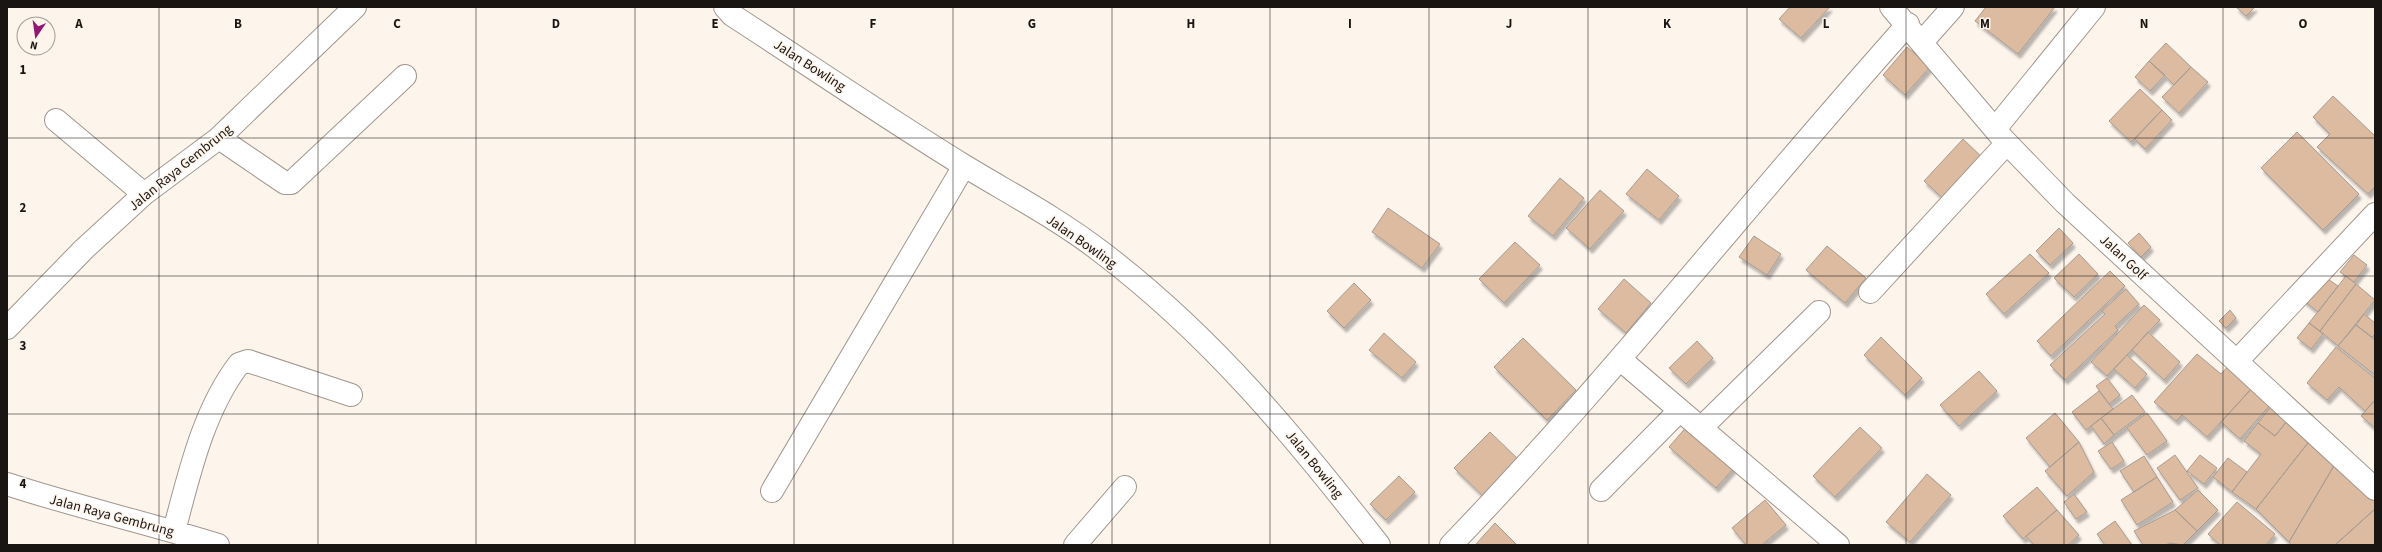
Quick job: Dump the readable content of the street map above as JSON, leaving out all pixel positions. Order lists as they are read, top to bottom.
{
  "streets": {
    "street": ["Jalan Bowling", "Jalan Raya Gembrung", "Jalan Golf"]
  },
  "north": "bottom",
  "grid": {
    "columns": [
      "A",
      "B",
      "C",
      "D",
      "E",
      "F",
      "G",
      "H",
      "I",
      "J",
      "K",
      "L",
      "M",
      "N",
      "O"
    ],
    "rows": [
      "1",
      "2",
      "3",
      "4"
    ]
  }
}
